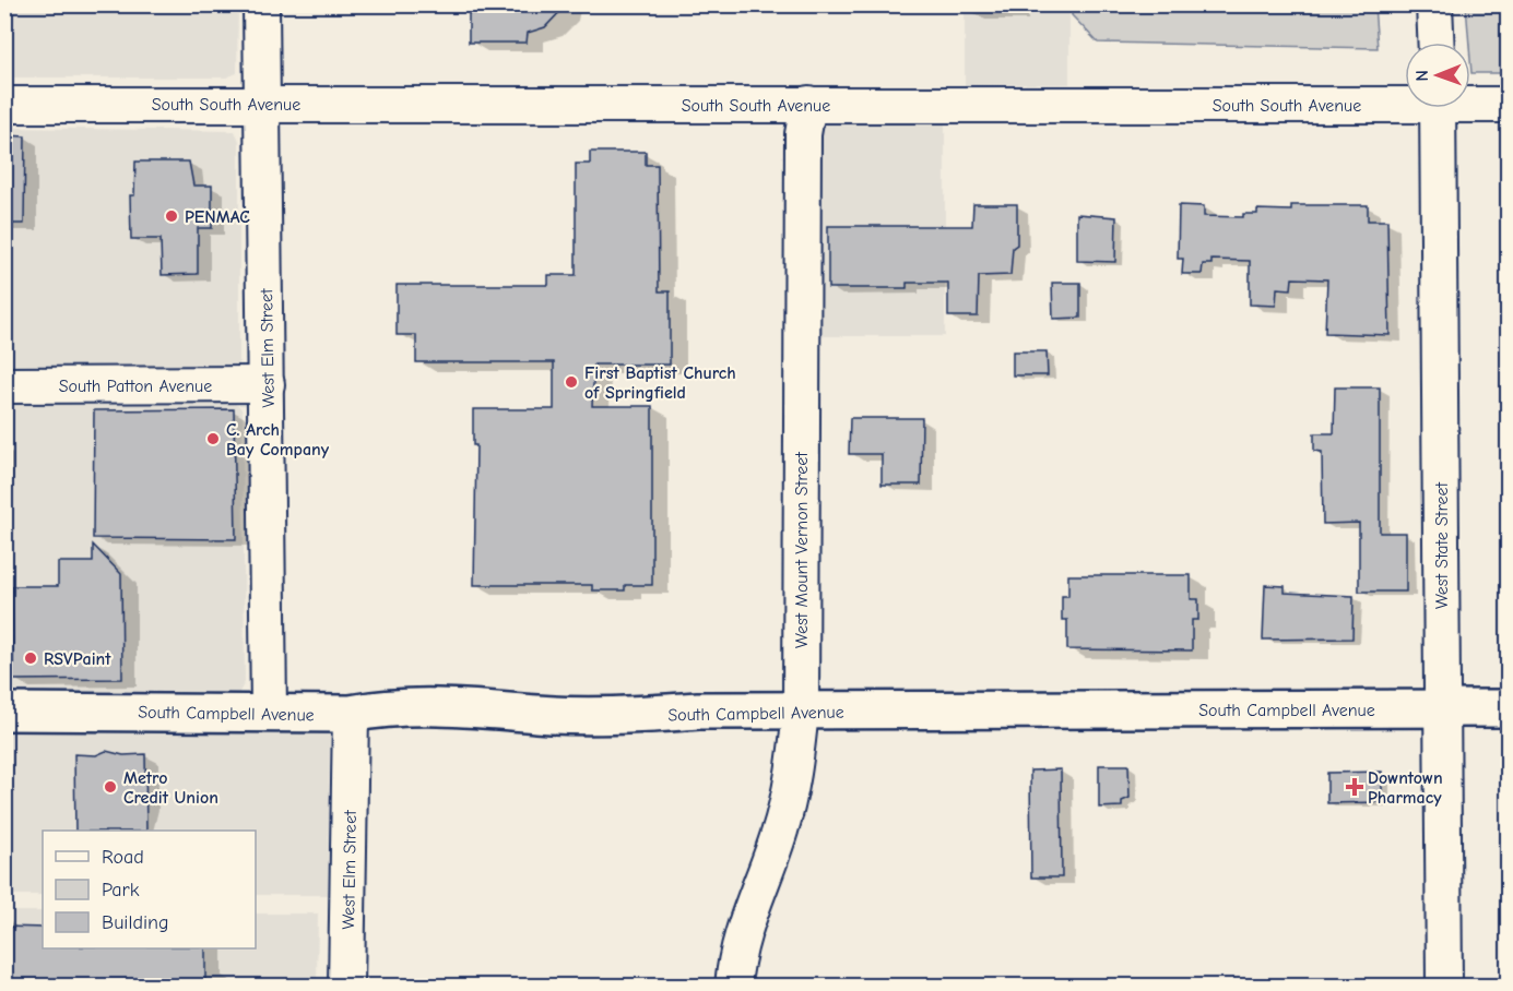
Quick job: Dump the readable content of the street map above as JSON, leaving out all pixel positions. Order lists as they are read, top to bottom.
{
  "streets": {
    "main road": ["South Campbell Avenue"],
    "street": [
      "South South Avenue",
      "West Elm Street",
      "South Patton Avenue",
      "West State Street",
      "West Mount Vernon Street"
    ]
  },
  "crossings": [
    ["South South Avenue", "West Elm Street"],
    ["South South Avenue", "West Mount Vernon Street"],
    ["West Elm Street", "South Patton Avenue"],
    ["West Elm Street", "South Campbell Avenue"],
    ["West State Street", "South Campbell Avenue"],
    ["West Mount Vernon Street", "South Campbell Avenue"]
  ],
  "places": {
    "other": [
      "PENMAC",
      "First Baptist Church of Springfield",
      "C. Arch Bay Company",
      "RSVPaint",
      "Metro Credit Union"
    ],
    "health": ["Downtown Pharmacy"]
  },
  "legend": ["Road", "Park", "Building"],
  "north": "left"
}
